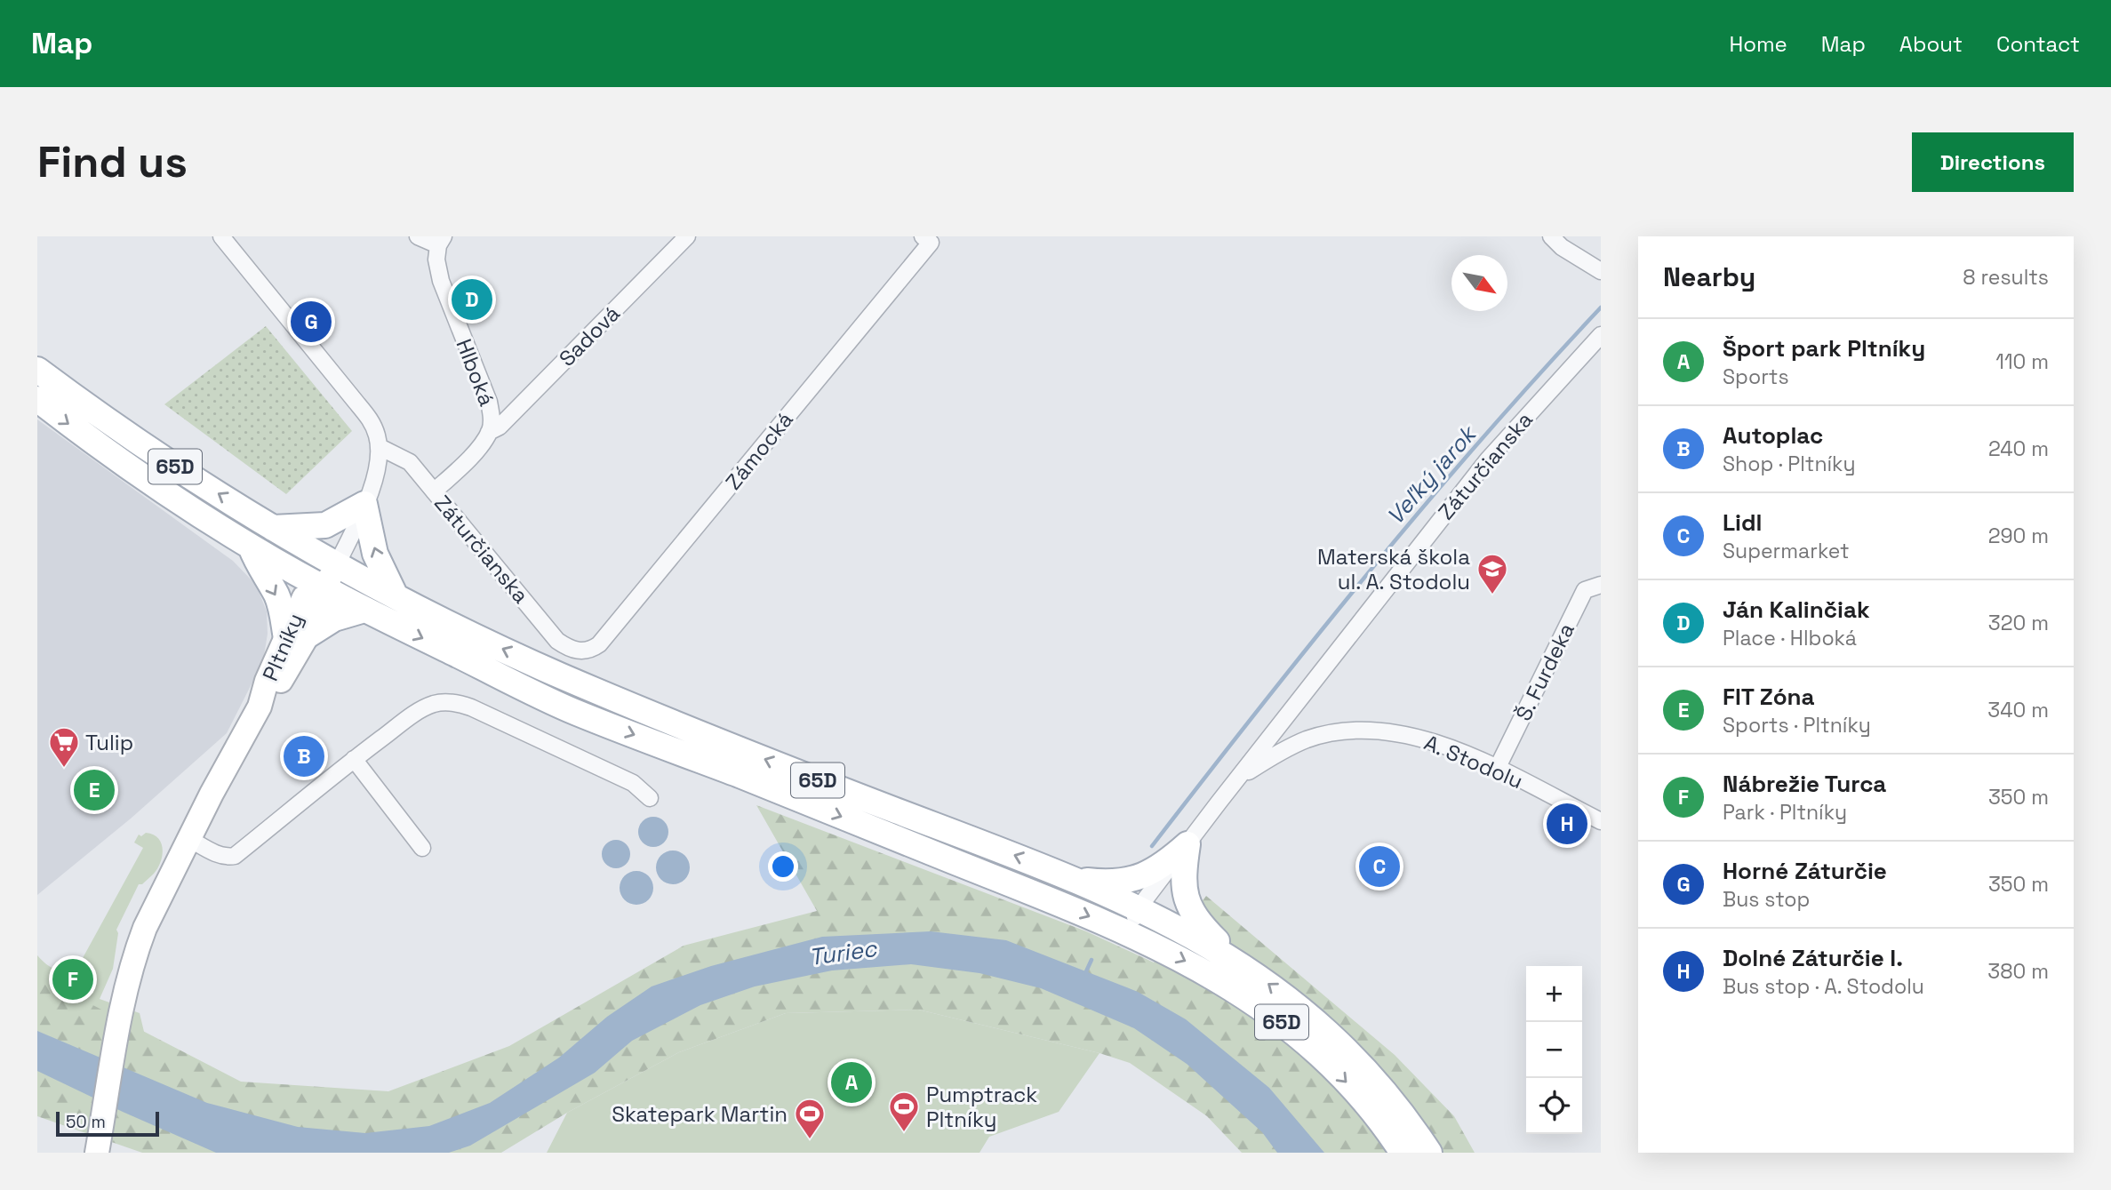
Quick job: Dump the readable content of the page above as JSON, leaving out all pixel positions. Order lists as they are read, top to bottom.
{
  "streets": {
    "main road": ["65D"],
    "street": [
      "Sadová",
      "Hlboká",
      "Zámocká",
      "Záturčianska",
      "Pltníky",
      "Š. Furdeka",
      "A. Stodolu"
    ]
  },
  "crossings": [
    ["Sadová", "Hlboká"],
    ["Hlboká", "Záturčianska"],
    ["Zámocká", "Záturčianska"],
    ["Záturčianska", "65D"],
    ["Záturčianska", "A. Stodolu"],
    ["65D", "Pltníky"],
    ["Š. Furdeka", "A. Stodolu"]
  ],
  "water": ["Veľký jarok", "Turiec"],
  "places": {
    "school or university": ["Materská škola ul. A. Stodolu"],
    "supermarket": ["Tulip"],
    "sports": ["Pumptrack Pltníky", "Skatepark Martin"]
  },
  "scale_bar": "50 m",
  "north": "bottom right",
  "page": {
    "header": "Map",
    "nav": [
      "Home",
      "Map",
      "About",
      "Contact"
    ],
    "buttons": "Directions",
    "title": "Find us",
    "heading": ["Nearby", "8 results"],
    "pins": [
      "D",
      "G",
      "B",
      "E",
      "H",
      "C",
      "F",
      "A"
    ],
    "list": [
      {
        "mark": "A",
        "name": "Šport park Pltníky",
        "note": "Sports",
        "value": "110 m"
      },
      {
        "mark": "B",
        "name": "Autoplac",
        "note": "Shop · Pltníky",
        "value": "240 m"
      },
      {
        "mark": "C",
        "name": "Lidl",
        "note": "Supermarket",
        "value": "290 m"
      },
      {
        "mark": "D",
        "name": "Ján Kalinčiak",
        "note": "Place · Hlboká",
        "value": "320 m"
      },
      {
        "mark": "E",
        "name": "FIT Zóna",
        "note": "Sports · Pltníky",
        "value": "340 m"
      },
      {
        "mark": "F",
        "name": "Nábrežie Turca",
        "note": "Park · Pltníky",
        "value": "350 m"
      },
      {
        "mark": "G",
        "name": "Horné Záturčie",
        "note": "Bus stop",
        "value": "350 m"
      },
      {
        "mark": "H",
        "name": "Dolné Záturčie I.",
        "note": "Bus stop · A. Stodolu",
        "value": "380 m"
      }
    ],
    "map_buttons": ["+", "−"],
    "scale": "50 m"
  }
}
